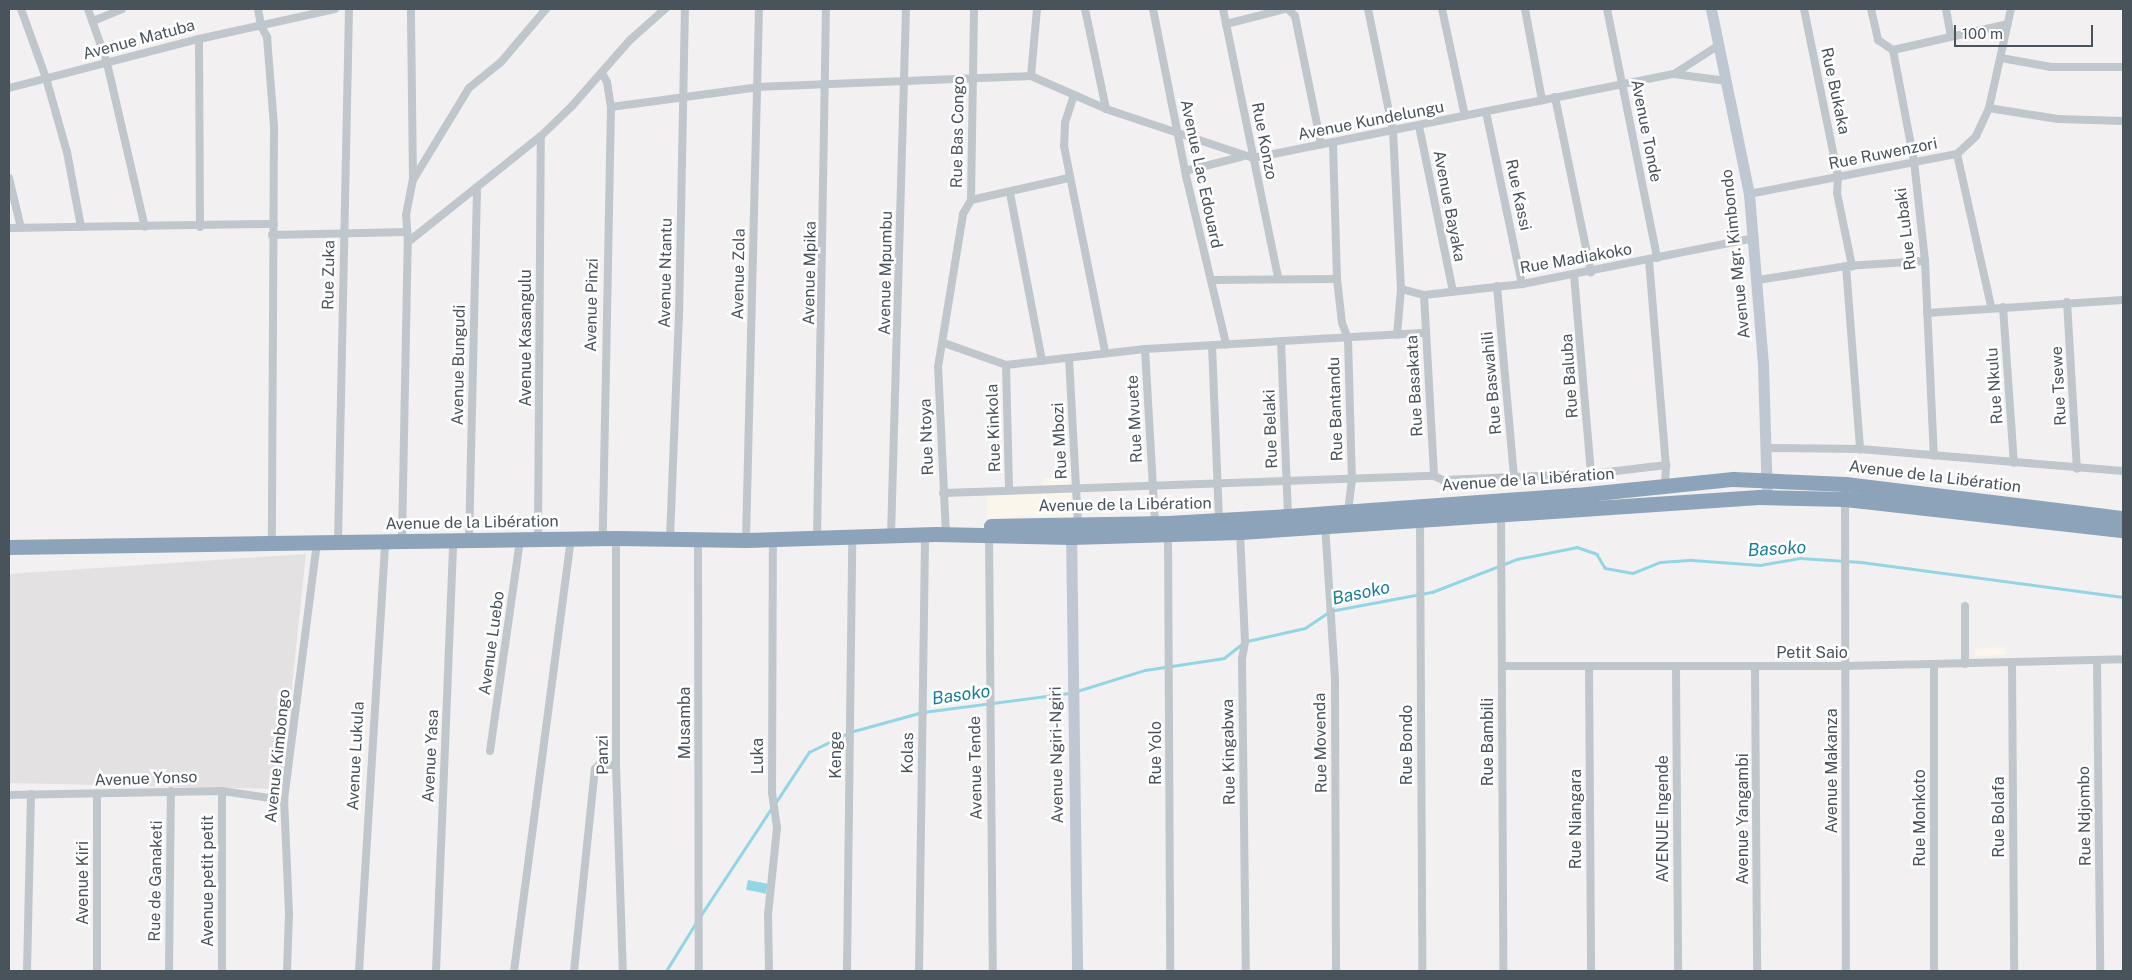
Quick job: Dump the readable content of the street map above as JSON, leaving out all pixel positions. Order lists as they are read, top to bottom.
{
  "streets": {
    "highway": ["Avenue de la Libération"],
    "street": [
      "Avenue Matuba",
      "Rue Bukaka",
      "Avenue Kundelungu",
      "Avenue Tonde",
      "Rue Bas Congo",
      "Rue Konzo",
      "Rue Ruwenzori",
      "Avenue Lac Edouard",
      "Rue Kassi",
      "Avenue Bayaka",
      "Rue Lubaki",
      "Avenue Mgr. Kimbondo",
      "Rue Madiakoko",
      "Avenue Ntantu",
      "Avenue Mpika",
      "Avenue Mpumbu",
      "Avenue Zola",
      "Rue Zuka",
      "Avenue Pinzi",
      "Avenue Kasangulu",
      "Avenue Bungudi",
      "Rue Baluba",
      "Rue Baswahili",
      "Rue Basakata",
      "Rue Nkulu",
      "Rue Tsewe",
      "Rue Bantandu",
      "Rue Mvuete",
      "Rue Kinkola",
      "Rue Belaki",
      "Rue Ntoya",
      "Rue Mbozi",
      "Avenue Luebo",
      "Petit Saio",
      "Musamba",
      "Rue Bambili",
      "Rue Movenda",
      "Rue Bondo",
      "Rue Kingabwa",
      "Kolas",
      "Rue Yolo",
      "Panzi",
      "Kenge",
      "Avenue Ngiri-Ngiri",
      "Avenue Kimbongo",
      "Avenue Lukula",
      "Avenue Yasa",
      "Luka",
      "Avenue Tende",
      "Avenue Makanza",
      "Avenue Yonso",
      "Rue Ndjombo",
      "Rue Bolafa",
      "Rue Monkoto",
      "Rue Niangara",
      "AVENUE Ingende",
      "Avenue Yangambi",
      "Rue de Ganaketi",
      "Avenue petit petit",
      "Avenue Kiri"
    ]
  },
  "crossings": [
    ["Rue Bukaka", "Rue Ruwenzori"],
    ["Avenue Kundelungu", "Avenue Tonde"],
    ["Avenue Kundelungu", "Rue Konzo"],
    ["Avenue Kundelungu", "Avenue Lac Edouard"],
    ["Avenue Kundelungu", "Rue Kassi"],
    ["Avenue Kundelungu", "Avenue Bayaka"],
    ["Avenue Kundelungu", "Avenue Mgr. Kimbondo"],
    ["Avenue Kundelungu", "Rue Bantandu"],
    ["Avenue Tonde", "Rue Madiakoko"],
    ["Avenue Tonde", "Avenue de la Libération"],
    ["Rue Bas Congo", "Rue Ntoya"],
    ["Rue Ruwenzori", "Rue Lubaki"],
    ["Rue Ruwenzori", "Avenue Mgr. Kimbondo"],
    ["Rue Kassi", "Rue Madiakoko"],
    ["Avenue Bayaka", "Rue Madiakoko"],
    ["Avenue Mgr. Kimbondo", "Rue Madiakoko"],
    ["Avenue Mgr. Kimbondo", "Avenue de la Libération"],
    ["Rue Madiakoko", "Rue Baluba"],
    ["Rue Madiakoko", "Rue Baswahili"],
    ["Rue Madiakoko", "Rue Basakata"],
    ["Avenue Ntantu", "Avenue de la Libération"],
    ["Avenue Mpika", "Avenue de la Libération"],
    ["Avenue Mpumbu", "Avenue de la Libération"],
    ["Avenue Zola", "Avenue de la Libération"],
    ["Rue Zuka", "Avenue de la Libération"],
    ["Avenue Pinzi", "Avenue de la Libération"],
    ["Avenue Pinzi", "Panzi"],
    ["Avenue Kasangulu", "Avenue de la Libération"],
    ["Avenue Bungudi", "Avenue de la Libération"],
    ["Rue Bantandu", "Avenue de la Libération"],
    ["Rue Mvuete", "Avenue de la Libération"],
    ["Rue Belaki", "Avenue de la Libération"],
    ["Rue Ntoya", "Avenue de la Libération"],
    ["Rue Ntoya", "Kolas"],
    ["Rue Mbozi", "Avenue de la Libération"],
    ["Rue Mbozi", "Avenue Ngiri-Ngiri"],
    ["Avenue de la Libération", "Avenue Luebo"],
    ["Avenue de la Libération", "Musamba"],
    ["Avenue de la Libération", "Rue Bambili"],
    ["Avenue de la Libération", "Rue Movenda"],
    ["Avenue de la Libération", "Rue Bondo"],
    ["Avenue de la Libération", "Rue Kingabwa"],
    ["Avenue de la Libération", "Kolas"],
    ["Avenue de la Libération", "Rue Yolo"],
    ["Avenue de la Libération", "Panzi"],
    ["Avenue de la Libération", "Kenge"],
    ["Avenue de la Libération", "Avenue Ngiri-Ngiri"],
    ["Avenue de la Libération", "Avenue Kimbongo"],
    ["Avenue de la Libération", "Avenue Lukula"],
    ["Avenue de la Libération", "Avenue Yasa"],
    ["Avenue de la Libération", "Luka"],
    ["Avenue de la Libération", "Avenue Tende"],
    ["Avenue de la Libération", "Avenue Makanza"],
    ["Petit Saio", "Rue Bambili"],
    ["Petit Saio", "Avenue Makanza"],
    ["Petit Saio", "Rue Ndjombo"],
    ["Petit Saio", "Rue Bolafa"],
    ["Petit Saio", "Rue Monkoto"],
    ["Petit Saio", "Rue Niangara"],
    ["Petit Saio", "AVENUE Ingende"],
    ["Petit Saio", "Avenue Yangambi"],
    ["Avenue Kimbongo", "Avenue Yonso"],
    ["Avenue Yonso", "Rue de Ganaketi"],
    ["Avenue Yonso", "Avenue petit petit"],
    ["Avenue Yonso", "Avenue Kiri"]
  ],
  "water": ["Basoko"],
  "scale_bar": "100 m"
}
